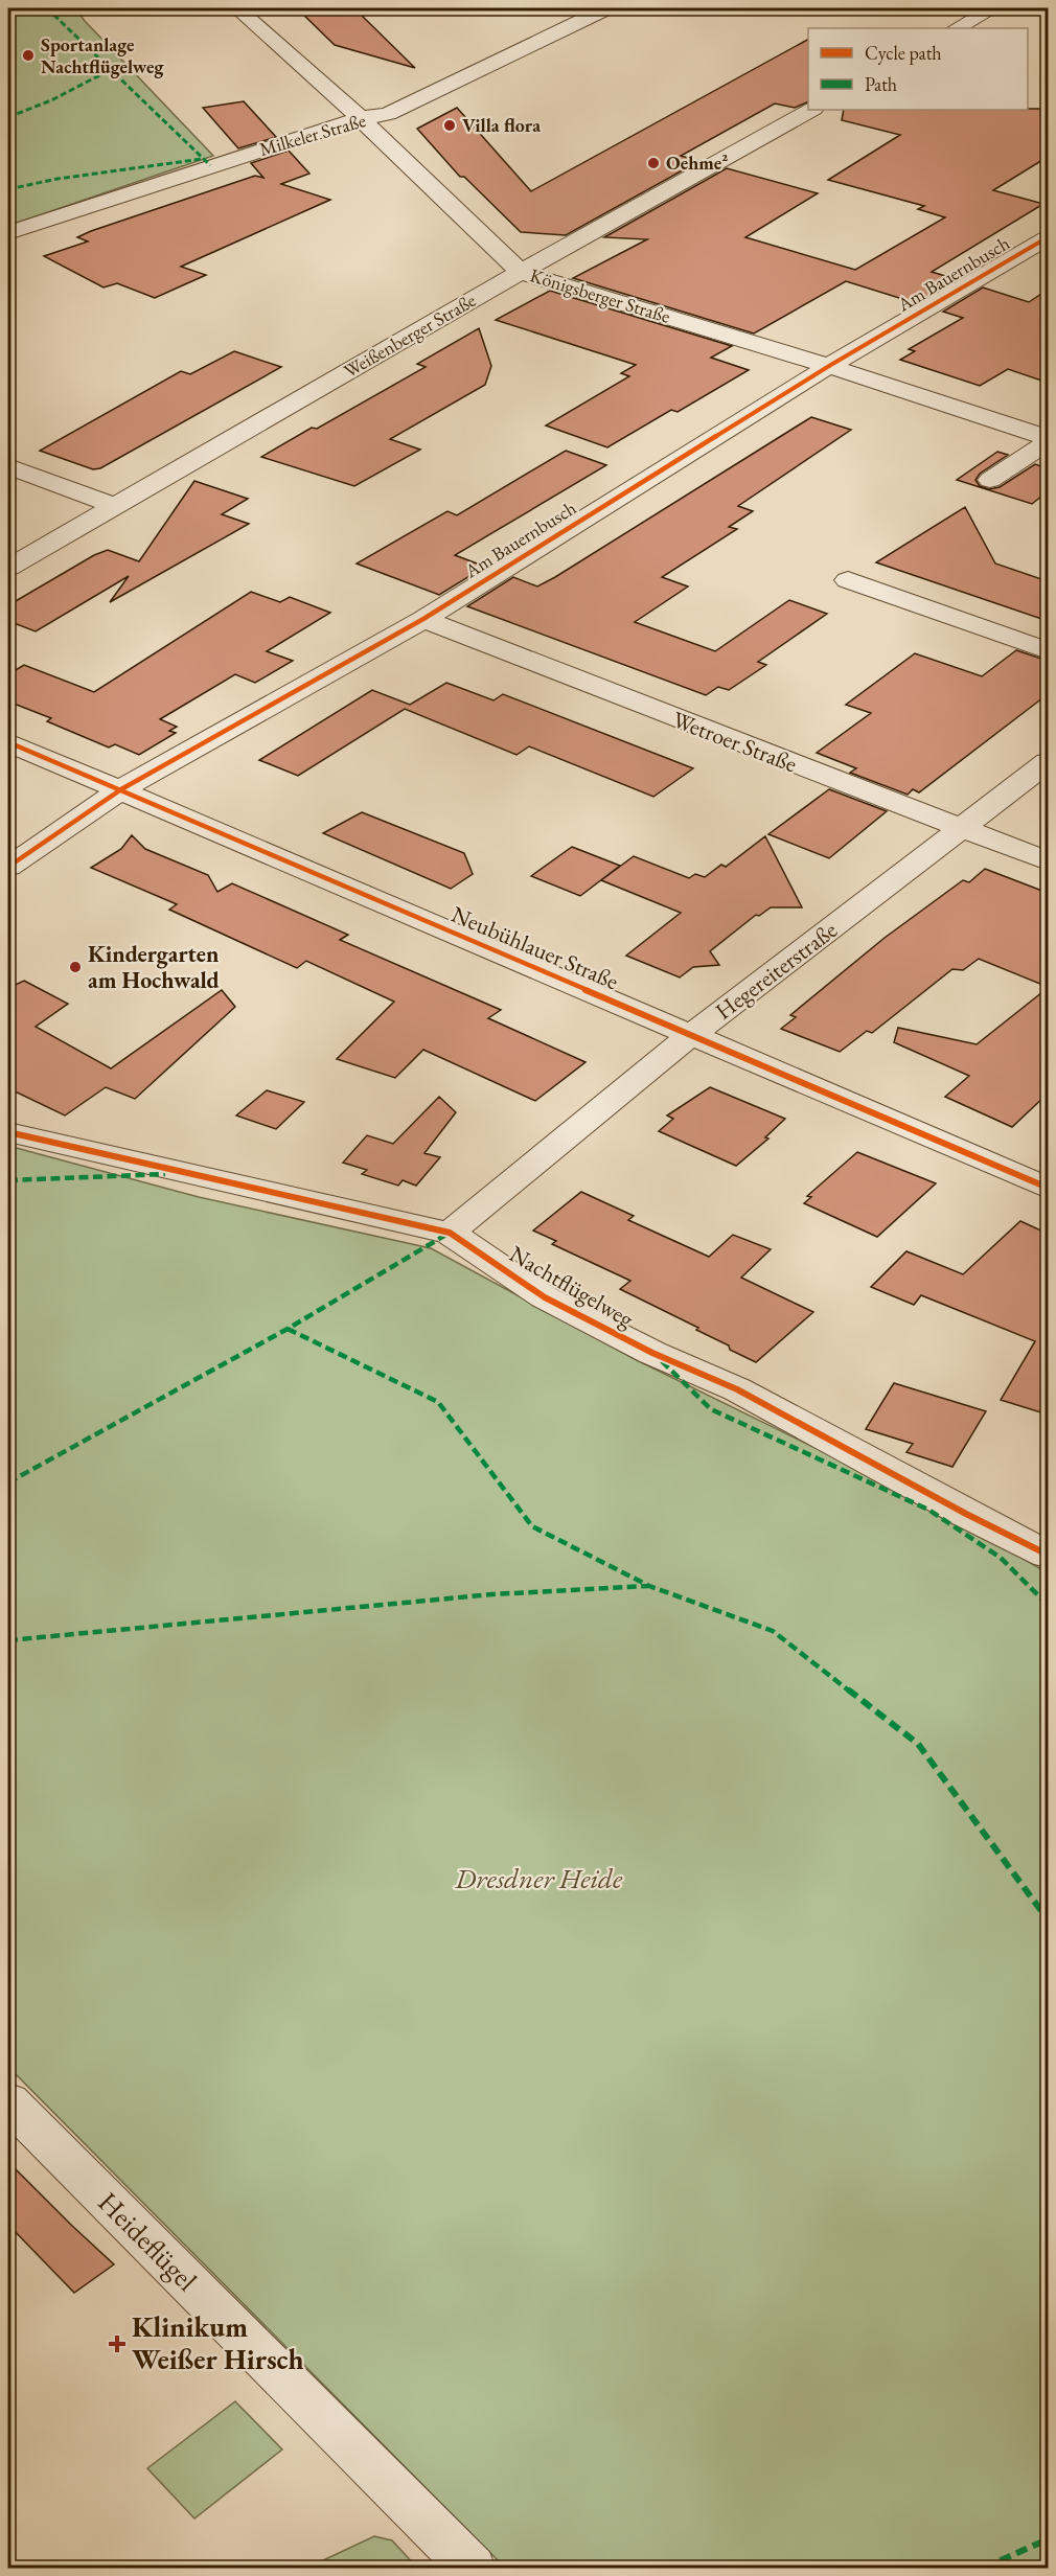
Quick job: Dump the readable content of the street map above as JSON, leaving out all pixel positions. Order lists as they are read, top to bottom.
{
  "streets": {
    "street": [
      "Milkeler Straße",
      "Am Bauernbusch",
      "Königsberger Straße",
      "Weißenberger Straße",
      "Wetroer Straße",
      "Neubühlauer Straße",
      "Hegereiterstraße",
      "Nachtflügelweg",
      "Heideflügel"
    ]
  },
  "crossings": [
    ["Milkeler Straße", "Königsberger Straße"],
    ["Am Bauernbusch", "Königsberger Straße"],
    ["Am Bauernbusch", "Wetroer Straße"],
    ["Am Bauernbusch", "Neubühlauer Straße"],
    ["Königsberger Straße", "Weißenberger Straße"],
    ["Wetroer Straße", "Hegereiterstraße"],
    ["Neubühlauer Straße", "Hegereiterstraße"],
    ["Hegereiterstraße", "Nachtflügelweg"]
  ],
  "parks": ["Dresdner Heide"],
  "places": {
    "other": [
      "Sportanlage Nachtflügelweg",
      "Villa flora",
      "Oehme²",
      "Kindergarten am Hochwald"
    ],
    "health": ["Klinikum Weißer Hirsch"]
  },
  "legend": ["Cycle path", "Path"]
}
